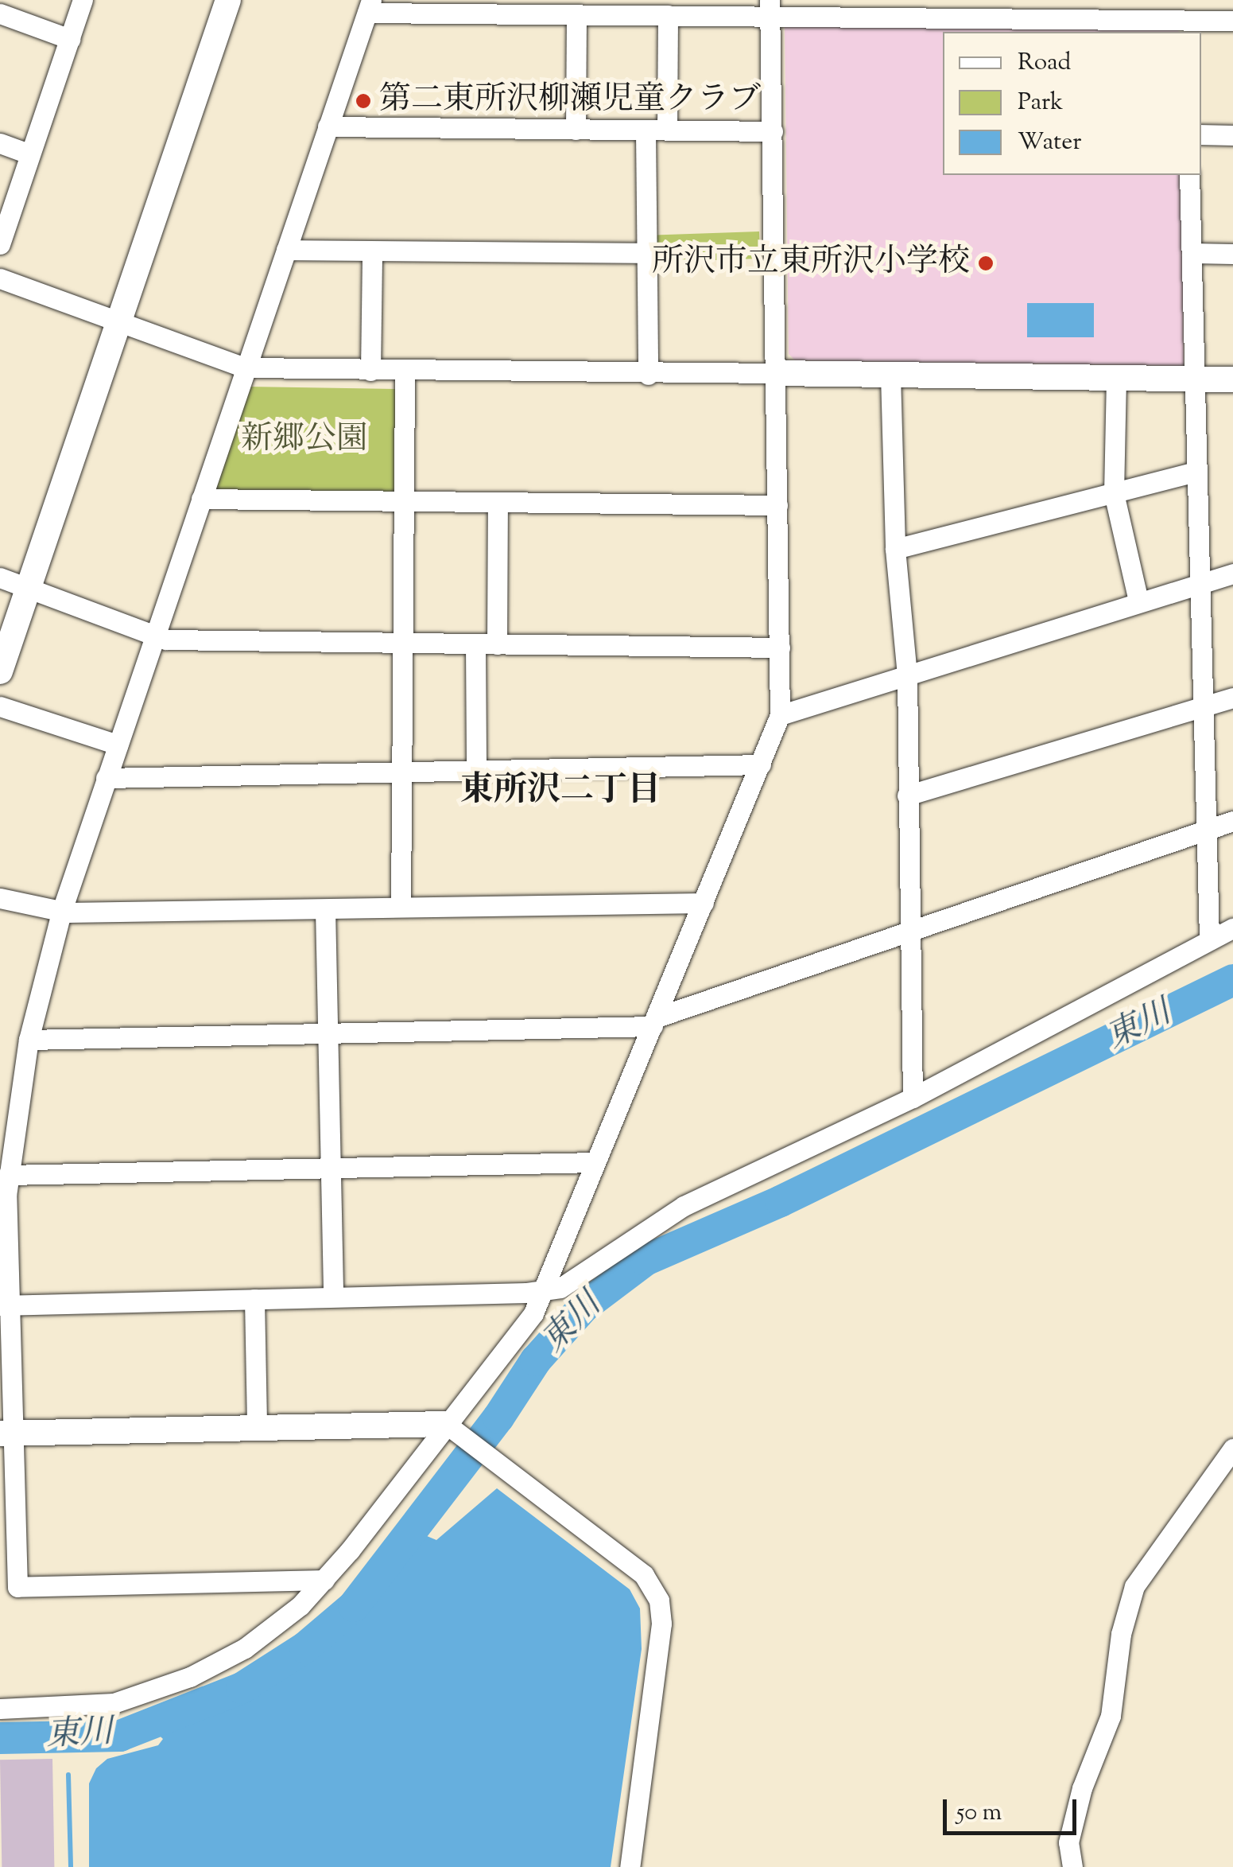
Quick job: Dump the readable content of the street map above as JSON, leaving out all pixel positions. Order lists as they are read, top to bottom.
{
  "districts": ["東所沢二丁目"],
  "water": ["東川"],
  "parks": ["新郷公園"],
  "places": ["第二東所沢柳瀬児童クラブ", "所沢市立東所沢小学校"],
  "legend": ["Road", "Park", "Water"],
  "scale_bar": "50 m"
}
